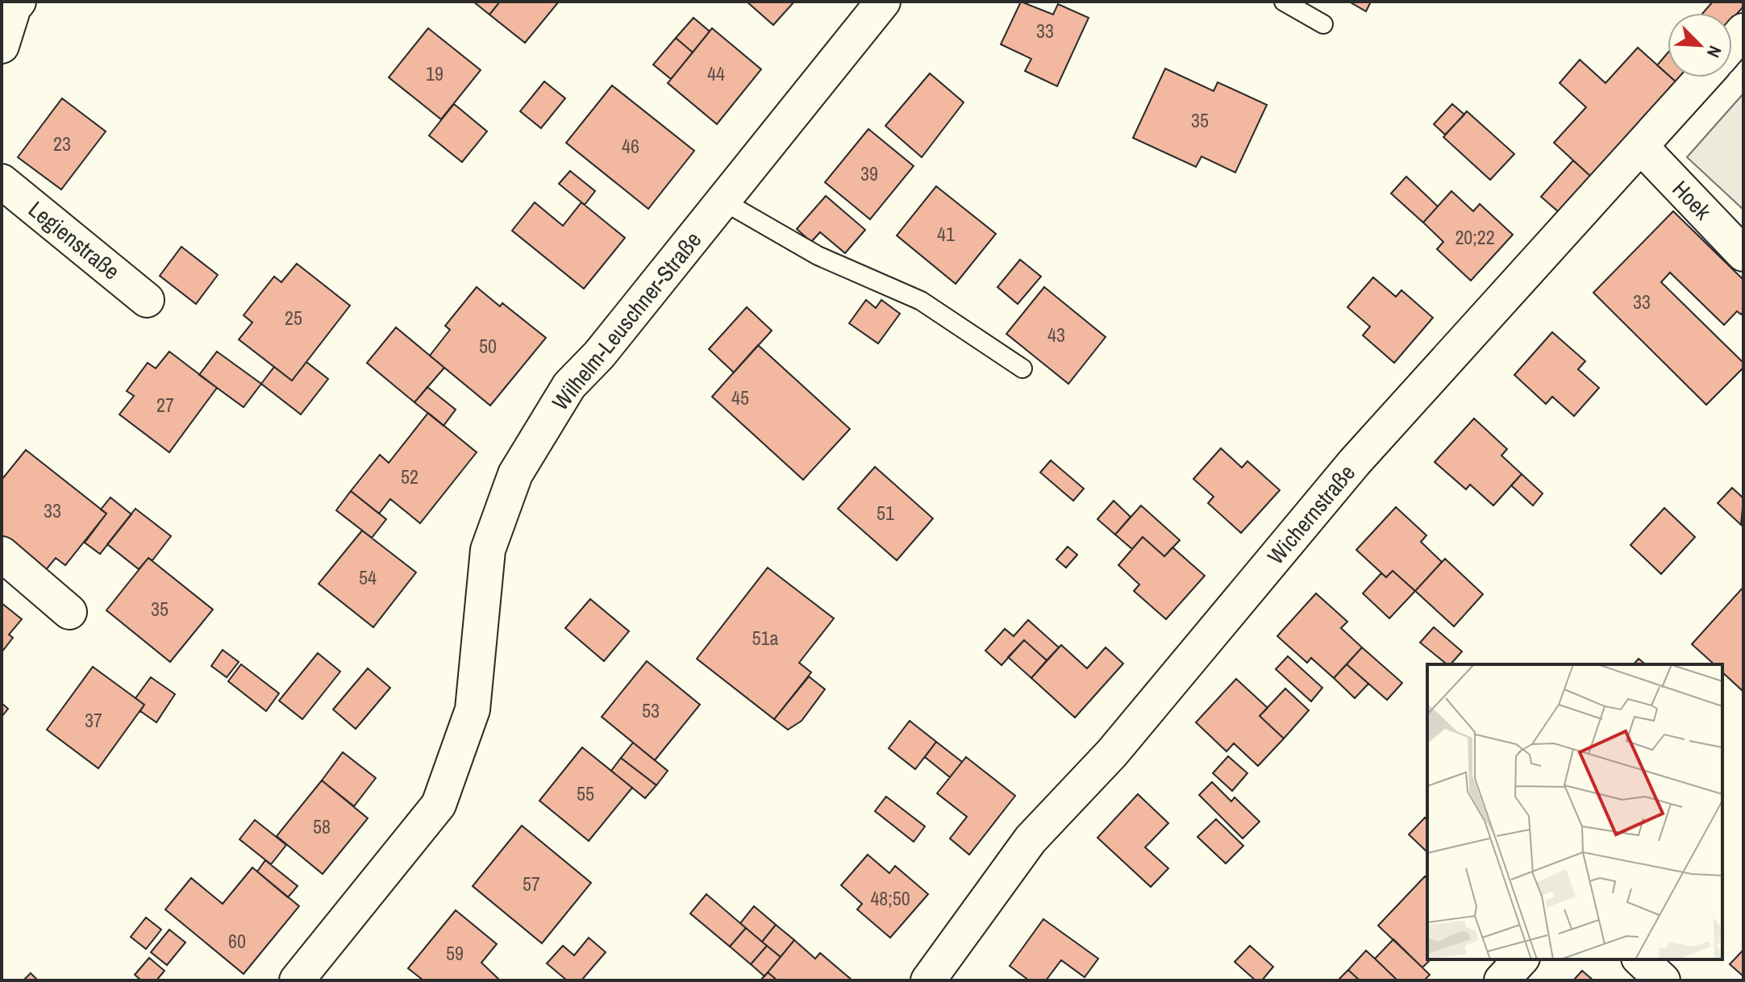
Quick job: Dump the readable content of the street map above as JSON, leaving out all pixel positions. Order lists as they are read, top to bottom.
{
  "streets": {
    "street": [
      "Hoek",
      "Legienstraße",
      "Wilhelm-Leuschner-Straße",
      "Wichernstraße"
    ]
  },
  "crossings": [
    ["Hoek", "Wichernstraße"]
  ],
  "house_numbers": [
    "33",
    "19",
    "44",
    "35",
    "23",
    "46",
    "39",
    "41",
    "20;22",
    "33",
    "25",
    "43",
    "50",
    "45",
    "27",
    "52",
    "33",
    "51",
    "54",
    "35",
    "51a",
    "53",
    "37",
    "55",
    "58",
    "57",
    "48;50",
    "60",
    "59"
  ],
  "north": "bottom right"
}
